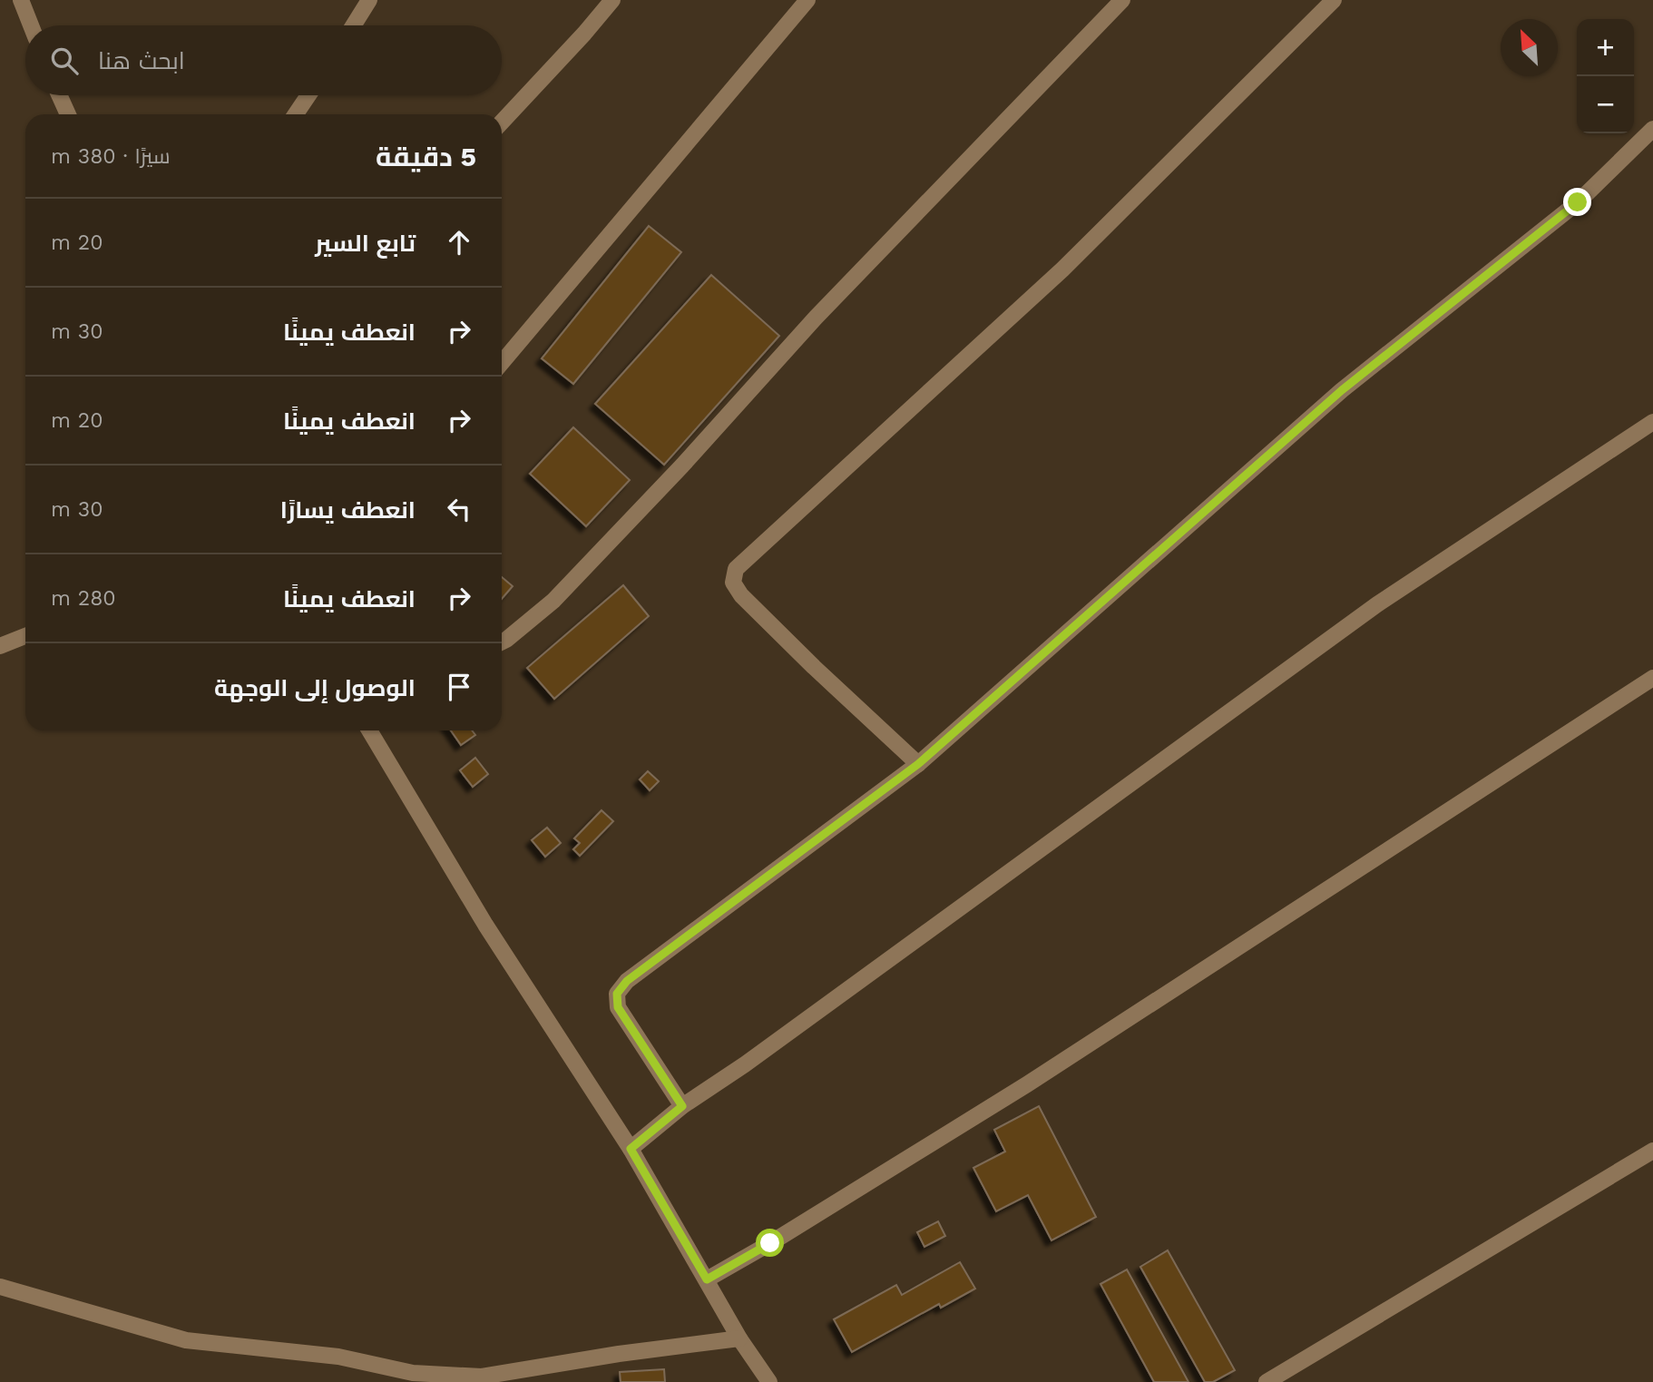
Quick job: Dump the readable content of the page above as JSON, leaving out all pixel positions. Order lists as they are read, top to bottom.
{
  "north": "top left",
  "page": {
    "map_buttons": ["+", "−"],
    "search": "ابحث هنا",
    "heading": ["5 دقيقة", "سيرًا · 380 m"],
    "list": [
      ["تابع السير", "20 m"],
      ["انعطف يمينًا", "30 m"],
      ["انعطف يمينًا", "20 m"],
      ["انعطف يسارًا", "30 m"],
      ["انعطف يمينًا", "280 m"],
      "الوصول إلى الوجهة"
    ]
  }
}
